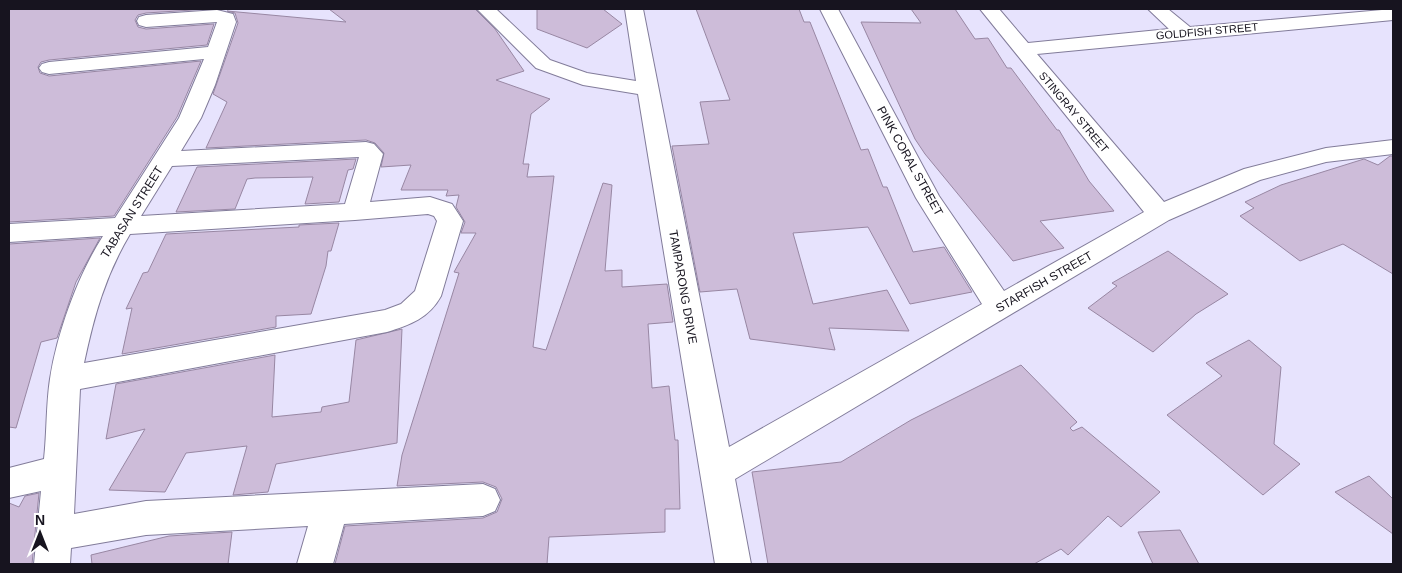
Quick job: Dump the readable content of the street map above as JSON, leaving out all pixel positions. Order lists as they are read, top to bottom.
{
  "streets": {
    "street": [
      "GOLDFISH STREET",
      "STINGRAY STREET",
      "PINK CORAL STREET",
      "TABASAN STREET",
      "STARFISH STREET",
      "TAMPARONG DRIVE"
    ]
  },
  "crossings": [
    ["GOLDFISH STREET", "STINGRAY STREET"],
    ["STINGRAY STREET", "STARFISH STREET"],
    ["PINK CORAL STREET", "STARFISH STREET"],
    ["STARFISH STREET", "TAMPARONG DRIVE"]
  ],
  "north": "top"
}
